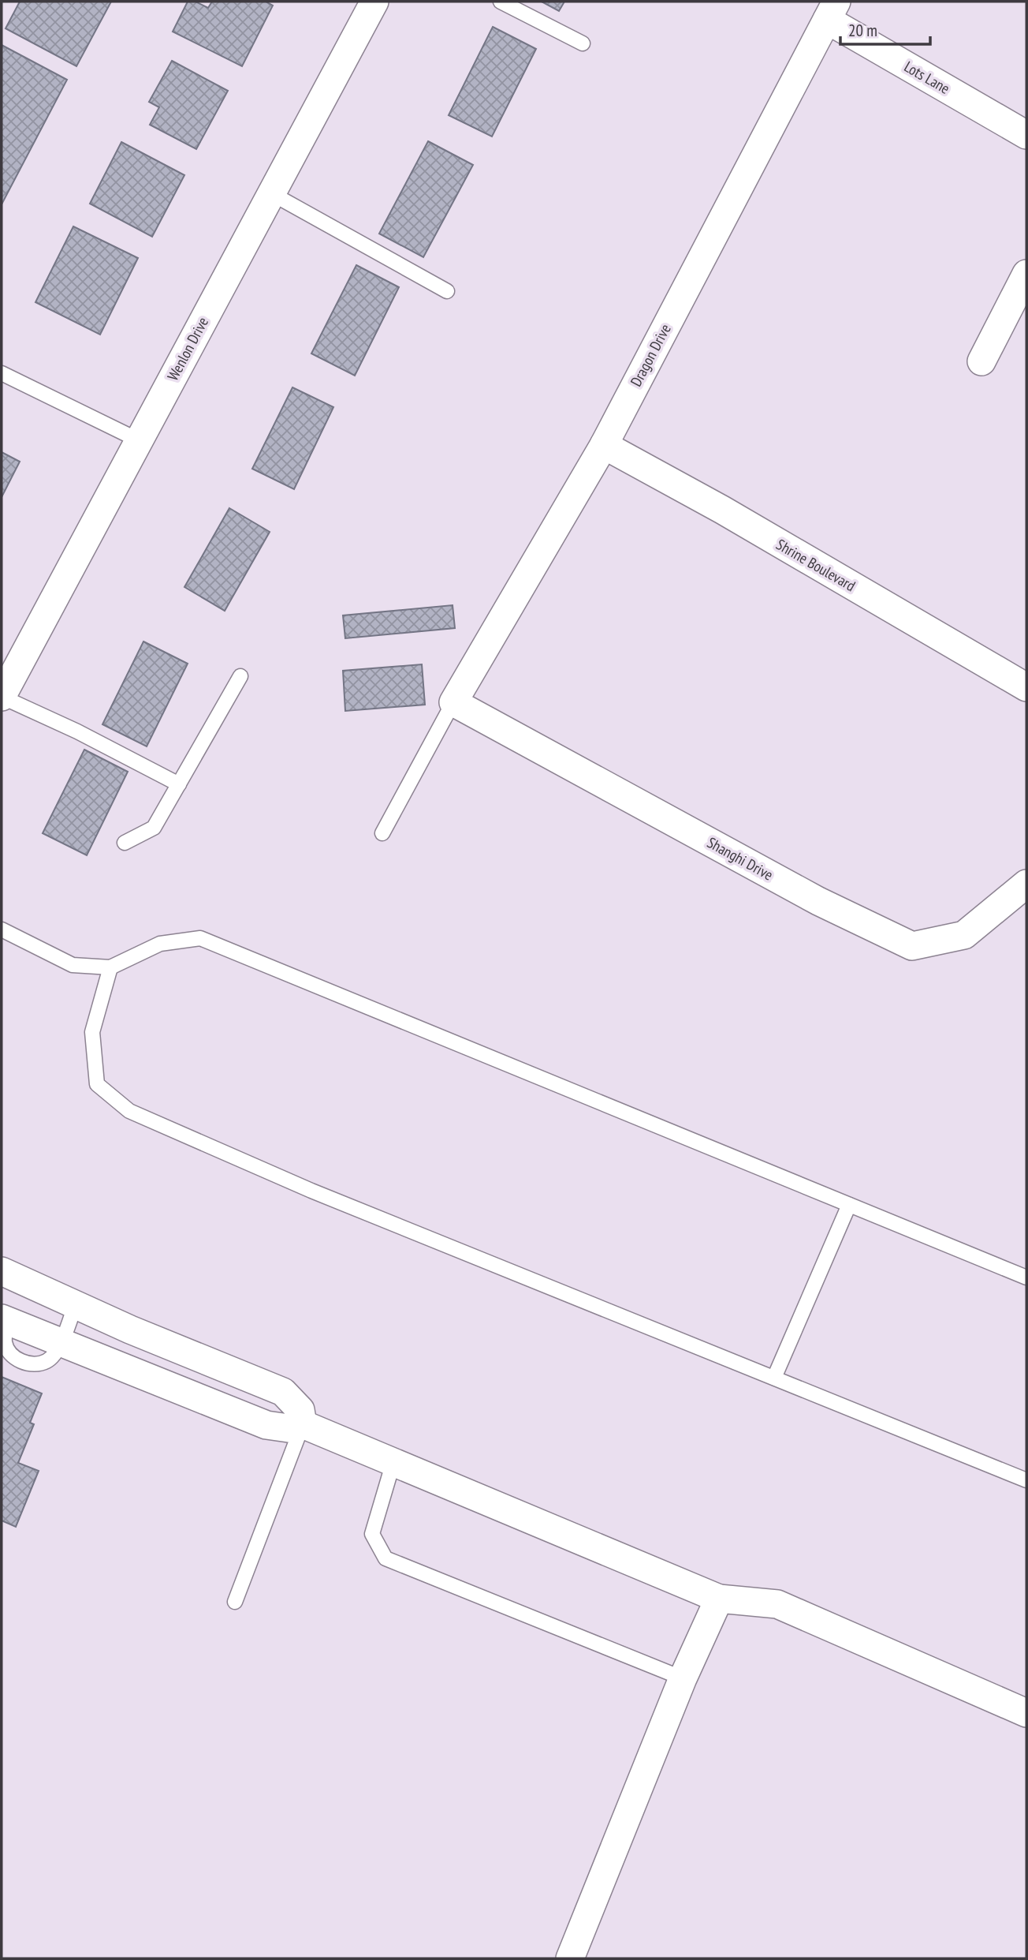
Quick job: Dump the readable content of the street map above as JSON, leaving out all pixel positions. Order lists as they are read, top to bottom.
{
  "streets": {
    "street": [
      "Lots Lane",
      "Wenlon Drive",
      "Dragon Drive",
      "Shrine Boulevard",
      "Shanghi Drive"
    ]
  },
  "crossings": [
    ["Lots Lane", "Dragon Drive"],
    ["Dragon Drive", "Shrine Boulevard"],
    ["Dragon Drive", "Shanghi Drive"]
  ],
  "scale_bar": "20 m"
}
